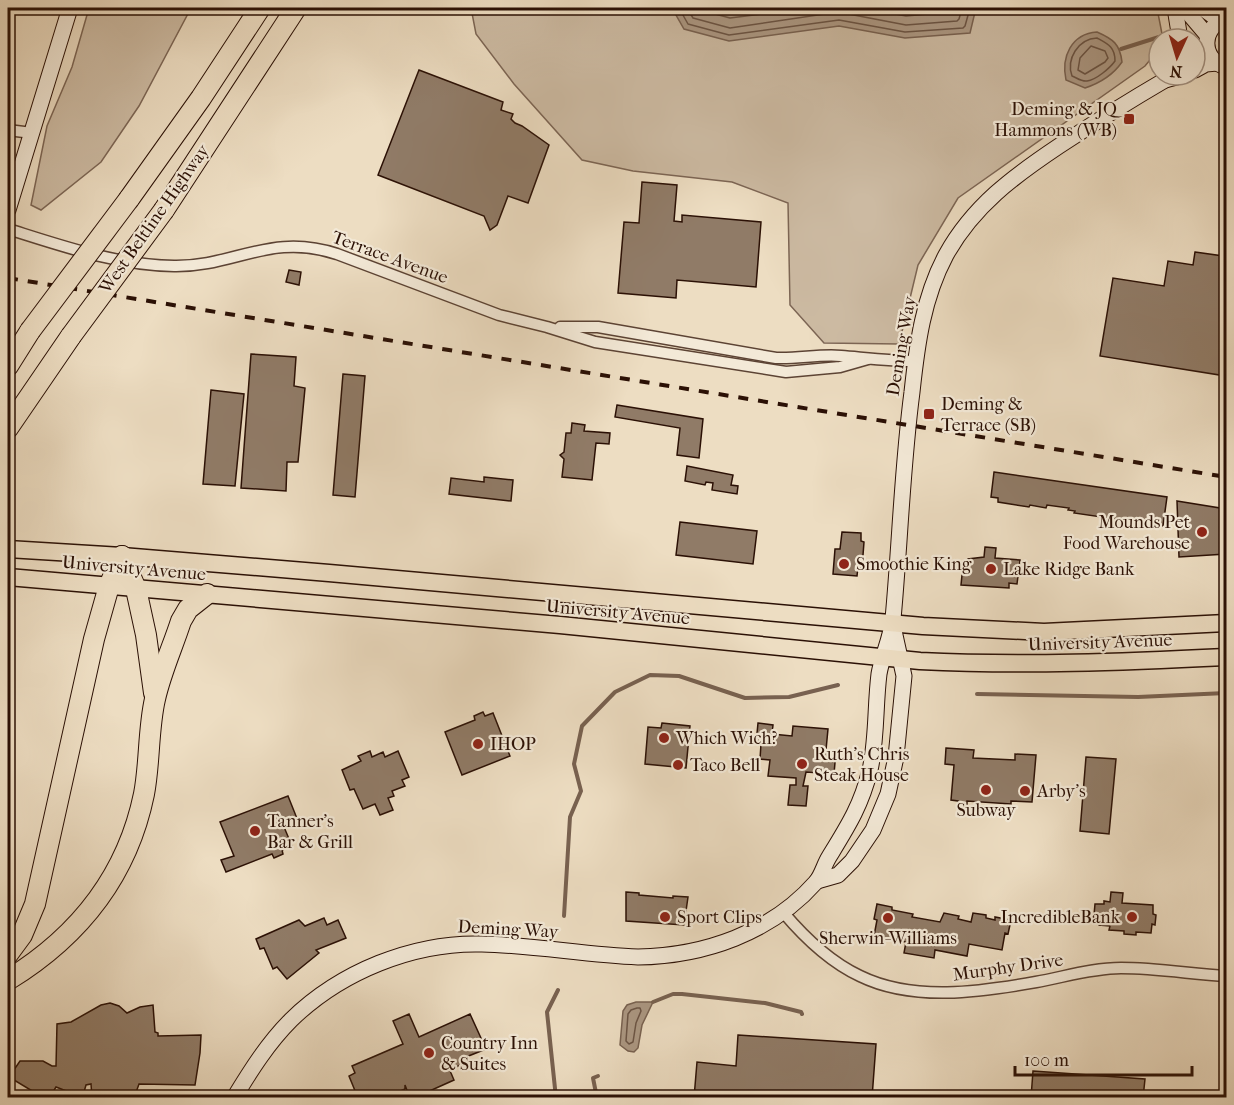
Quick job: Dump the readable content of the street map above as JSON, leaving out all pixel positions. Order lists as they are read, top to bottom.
{
  "streets": {
    "highway": ["West Beltline Highway"],
    "main road": ["University Avenue"],
    "street": ["Terrace Avenue", "Deming Way", "Murphy Drive"]
  },
  "crossings": [
    ["Terrace Avenue", "Deming Way"],
    ["Deming Way", "University Avenue"],
    ["Deming Way", "Murphy Drive"]
  ],
  "places": {
    "transit": ["Deming & JQ Hammons (WB)", "Deming & Terrace (SB)"],
    "other": [
      "Mounds Pet Food Warehouse",
      "Smoothie King",
      "Lake Ridge Bank",
      "Which Wich?",
      "IHOP",
      "Ruth's Chris Steak House",
      "Taco Bell",
      "Subway",
      "Arby's",
      "Tanner's Bar & Grill",
      "Sport Clips",
      "IncredibleBank",
      "Sherwin-Williams",
      "Country Inn & Suites"
    ]
  },
  "scale_bar": "100 m",
  "north": "bottom"
}
